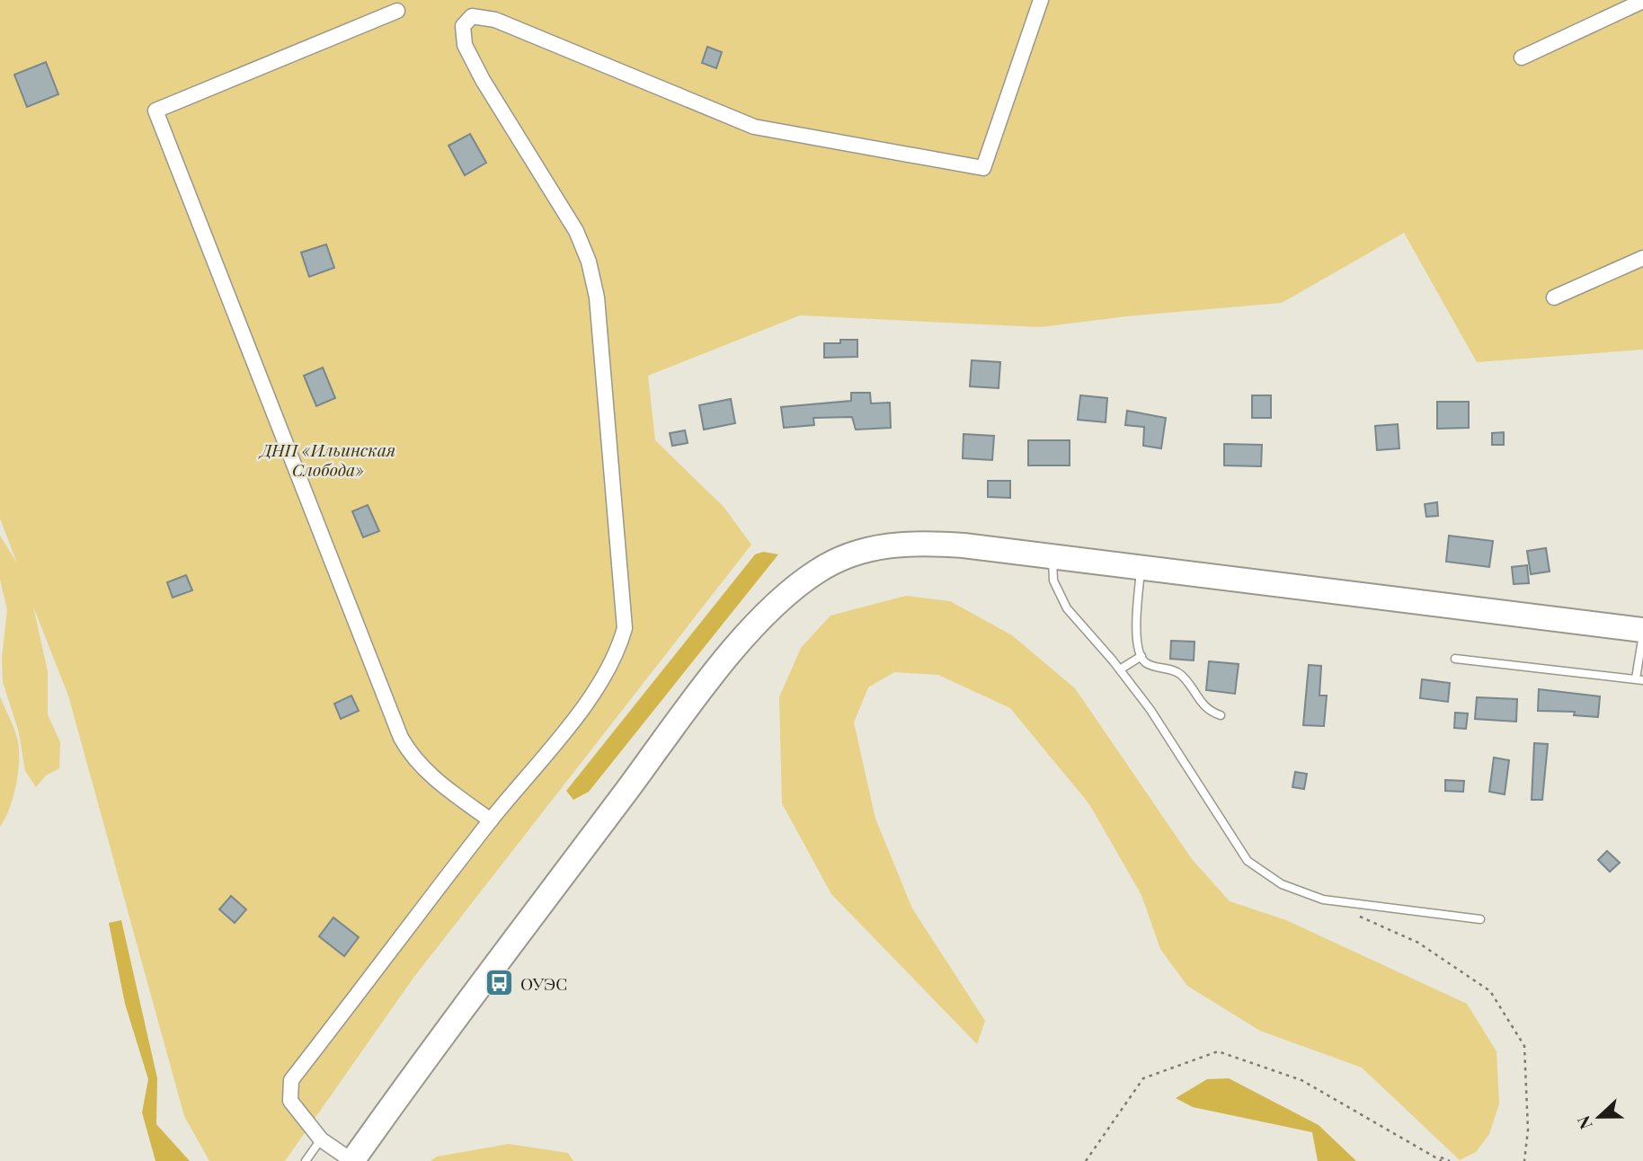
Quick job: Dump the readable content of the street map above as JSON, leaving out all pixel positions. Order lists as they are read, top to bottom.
{
  "parks": ["ДНП «Ильинская Слобода»"],
  "places": {
    "bus stop": ["ОУЭС"]
  },
  "north": "left"
}
